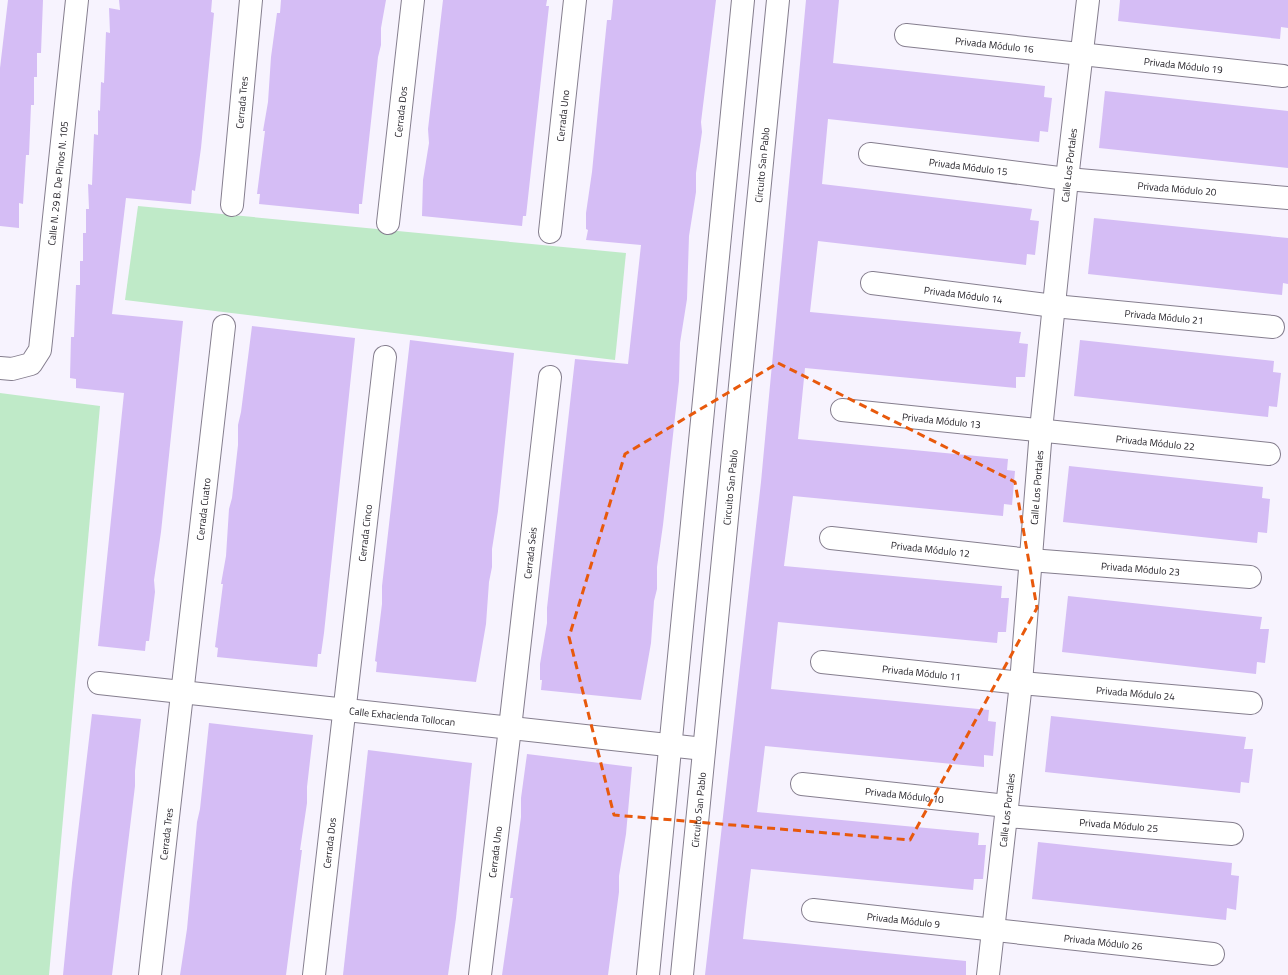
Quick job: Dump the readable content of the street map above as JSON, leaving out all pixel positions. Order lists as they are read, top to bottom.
{
  "streets": {
    "street": [
      "Privada Módulo 16",
      "Privada Módulo 19",
      "Cerrada Tres",
      "Cerrada Dos",
      "Cerrada Uno",
      "Circuito San Pablo",
      "Calle Los Portales",
      "Privada Módulo 15",
      "Calle N. 29 B. De Pinos N. 105",
      "Privada Módulo 20",
      "Privada Módulo 14",
      "Privada Módulo 21",
      "Privada Módulo 13",
      "Privada Módulo 22",
      "Cerrada Cuatro",
      "Cerrada Cinco",
      "Privada Módulo 12",
      "Cerrada Seis",
      "Privada Módulo 23",
      "Privada Módulo 11",
      "Privada Módulo 24",
      "Calle Exhacienda Tollocan",
      "Privada Módulo 10",
      "Privada Módulo 25",
      "Privada Módulo 9",
      "Privada Módulo 26"
    ]
  },
  "crossings": [
    ["Privada Módulo 16", "Privada Módulo 19"],
    ["Privada Módulo 16", "Calle Los Portales"],
    ["Privada Módulo 19", "Calle Los Portales"],
    ["Cerrada Tres", "Cerrada Cuatro"],
    ["Cerrada Tres", "Calle Exhacienda Tollocan"],
    ["Cerrada Dos", "Cerrada Cinco"],
    ["Cerrada Dos", "Calle Exhacienda Tollocan"],
    ["Cerrada Uno", "Cerrada Seis"],
    ["Cerrada Uno", "Calle Exhacienda Tollocan"],
    ["Circuito San Pablo", "Calle Exhacienda Tollocan"],
    ["Calle Los Portales", "Privada Módulo 15"],
    ["Calle Los Portales", "Privada Módulo 20"],
    ["Calle Los Portales", "Privada Módulo 14"],
    ["Calle Los Portales", "Privada Módulo 21"],
    ["Calle Los Portales", "Privada Módulo 13"],
    ["Calle Los Portales", "Privada Módulo 22"],
    ["Calle Los Portales", "Privada Módulo 12"],
    ["Calle Los Portales", "Privada Módulo 23"],
    ["Calle Los Portales", "Privada Módulo 11"],
    ["Calle Los Portales", "Privada Módulo 24"],
    ["Calle Los Portales", "Privada Módulo 10"],
    ["Calle Los Portales", "Privada Módulo 25"],
    ["Calle Los Portales", "Privada Módulo 9"],
    ["Calle Los Portales", "Privada Módulo 26"],
    ["Privada Módulo 15", "Privada Módulo 20"],
    ["Privada Módulo 14", "Privada Módulo 21"],
    ["Privada Módulo 13", "Privada Módulo 22"],
    ["Cerrada Cuatro", "Calle Exhacienda Tollocan"],
    ["Cerrada Cinco", "Calle Exhacienda Tollocan"],
    ["Privada Módulo 12", "Privada Módulo 23"],
    ["Cerrada Seis", "Calle Exhacienda Tollocan"],
    ["Privada Módulo 11", "Privada Módulo 24"],
    ["Privada Módulo 10", "Privada Módulo 25"],
    ["Privada Módulo 9", "Privada Módulo 26"]
  ]
}
